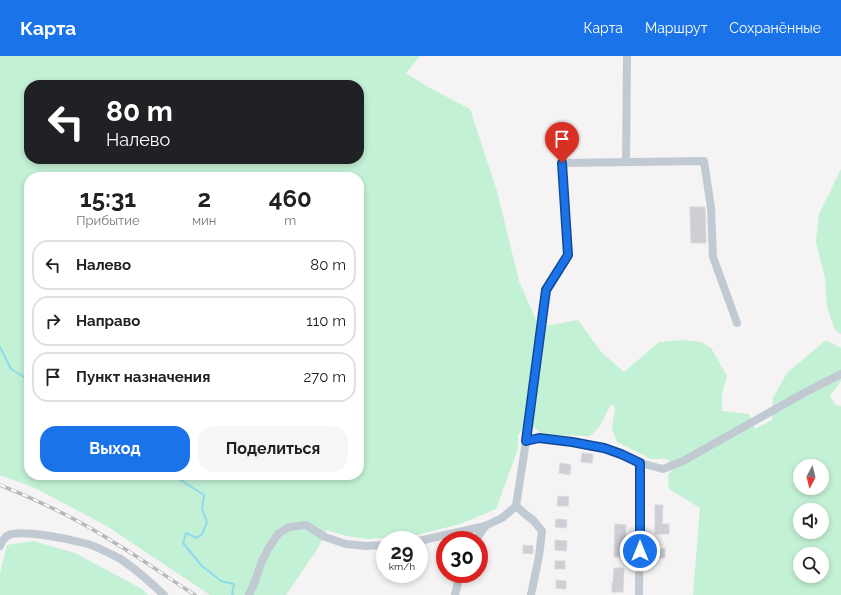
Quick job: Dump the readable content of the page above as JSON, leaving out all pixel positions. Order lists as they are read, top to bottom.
{
  "north": "bottom",
  "page": {
    "header": "Карта",
    "nav": ["Карта", "Маршрут", "Сохранённые"],
    "turn": ["80 m", "Налево"],
    "eta": [
      "15:31",
      "Прибытие",
      "2",
      "мин",
      "460",
      "m"
    ],
    "list": [
      {
        "name": "Налево",
        "value": "80 m"
      },
      {
        "name": "Направо",
        "value": "110 m"
      },
      {
        "name": "Пункт назначения",
        "value": "270 m"
      }
    ],
    "buttons": ["Выход", "Поделиться"],
    "speed": "29 km/h",
    "limit": "30"
  }
}
